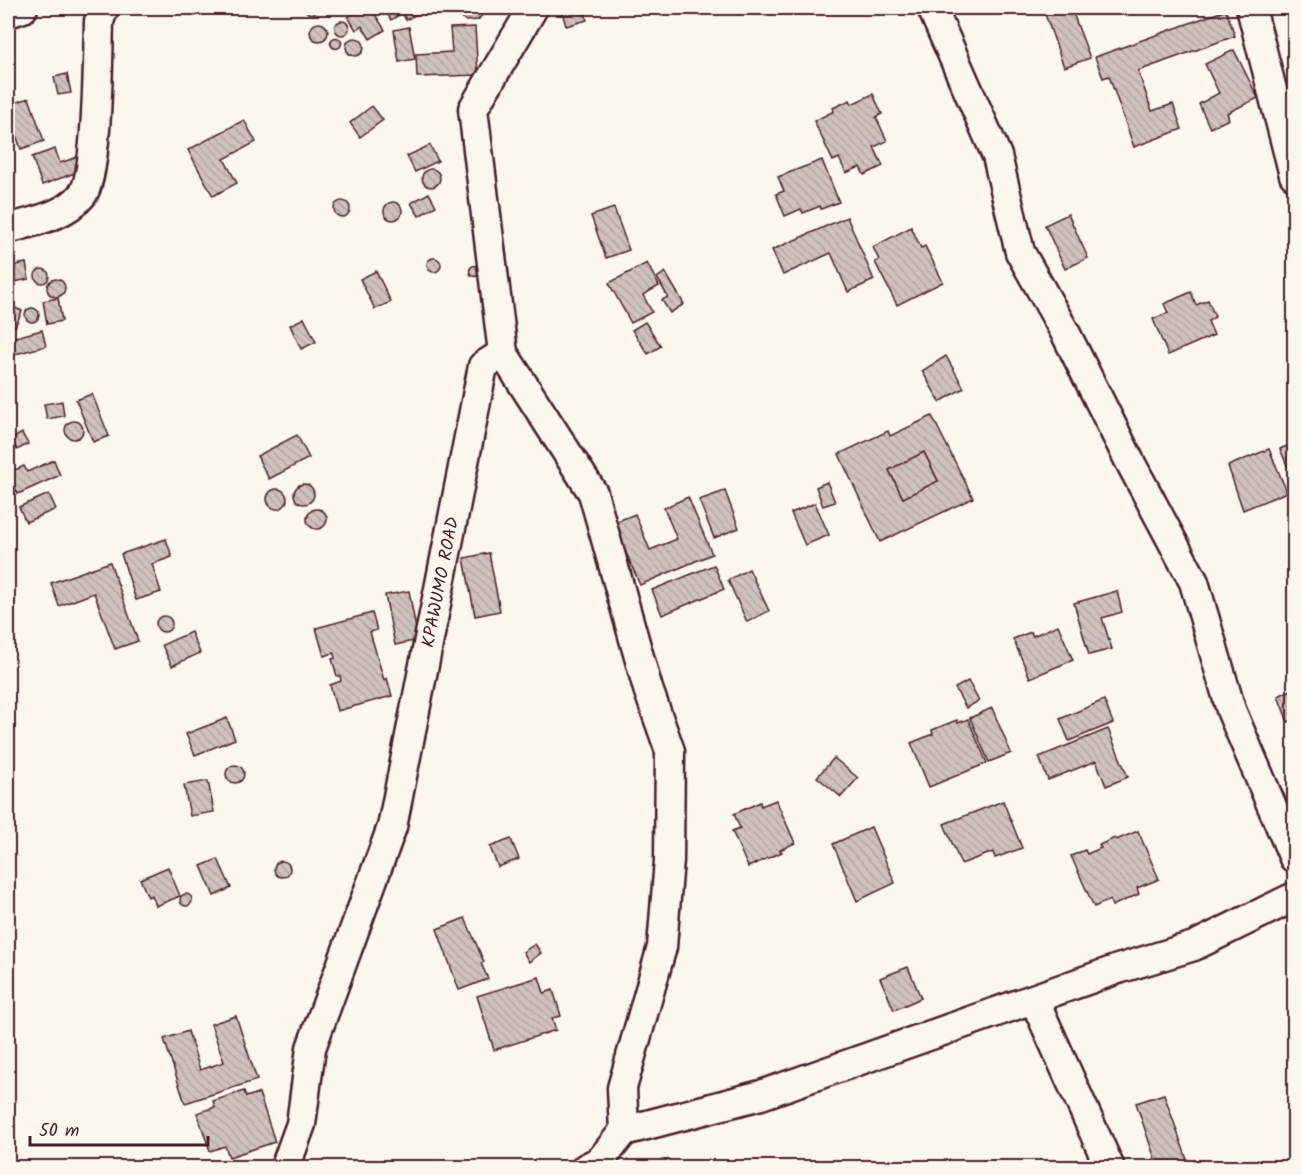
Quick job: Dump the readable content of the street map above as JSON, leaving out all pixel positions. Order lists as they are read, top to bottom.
{
  "streets": {
    "street": ["KPAWUMO ROAD"]
  },
  "scale_bar": "50 m"
}
